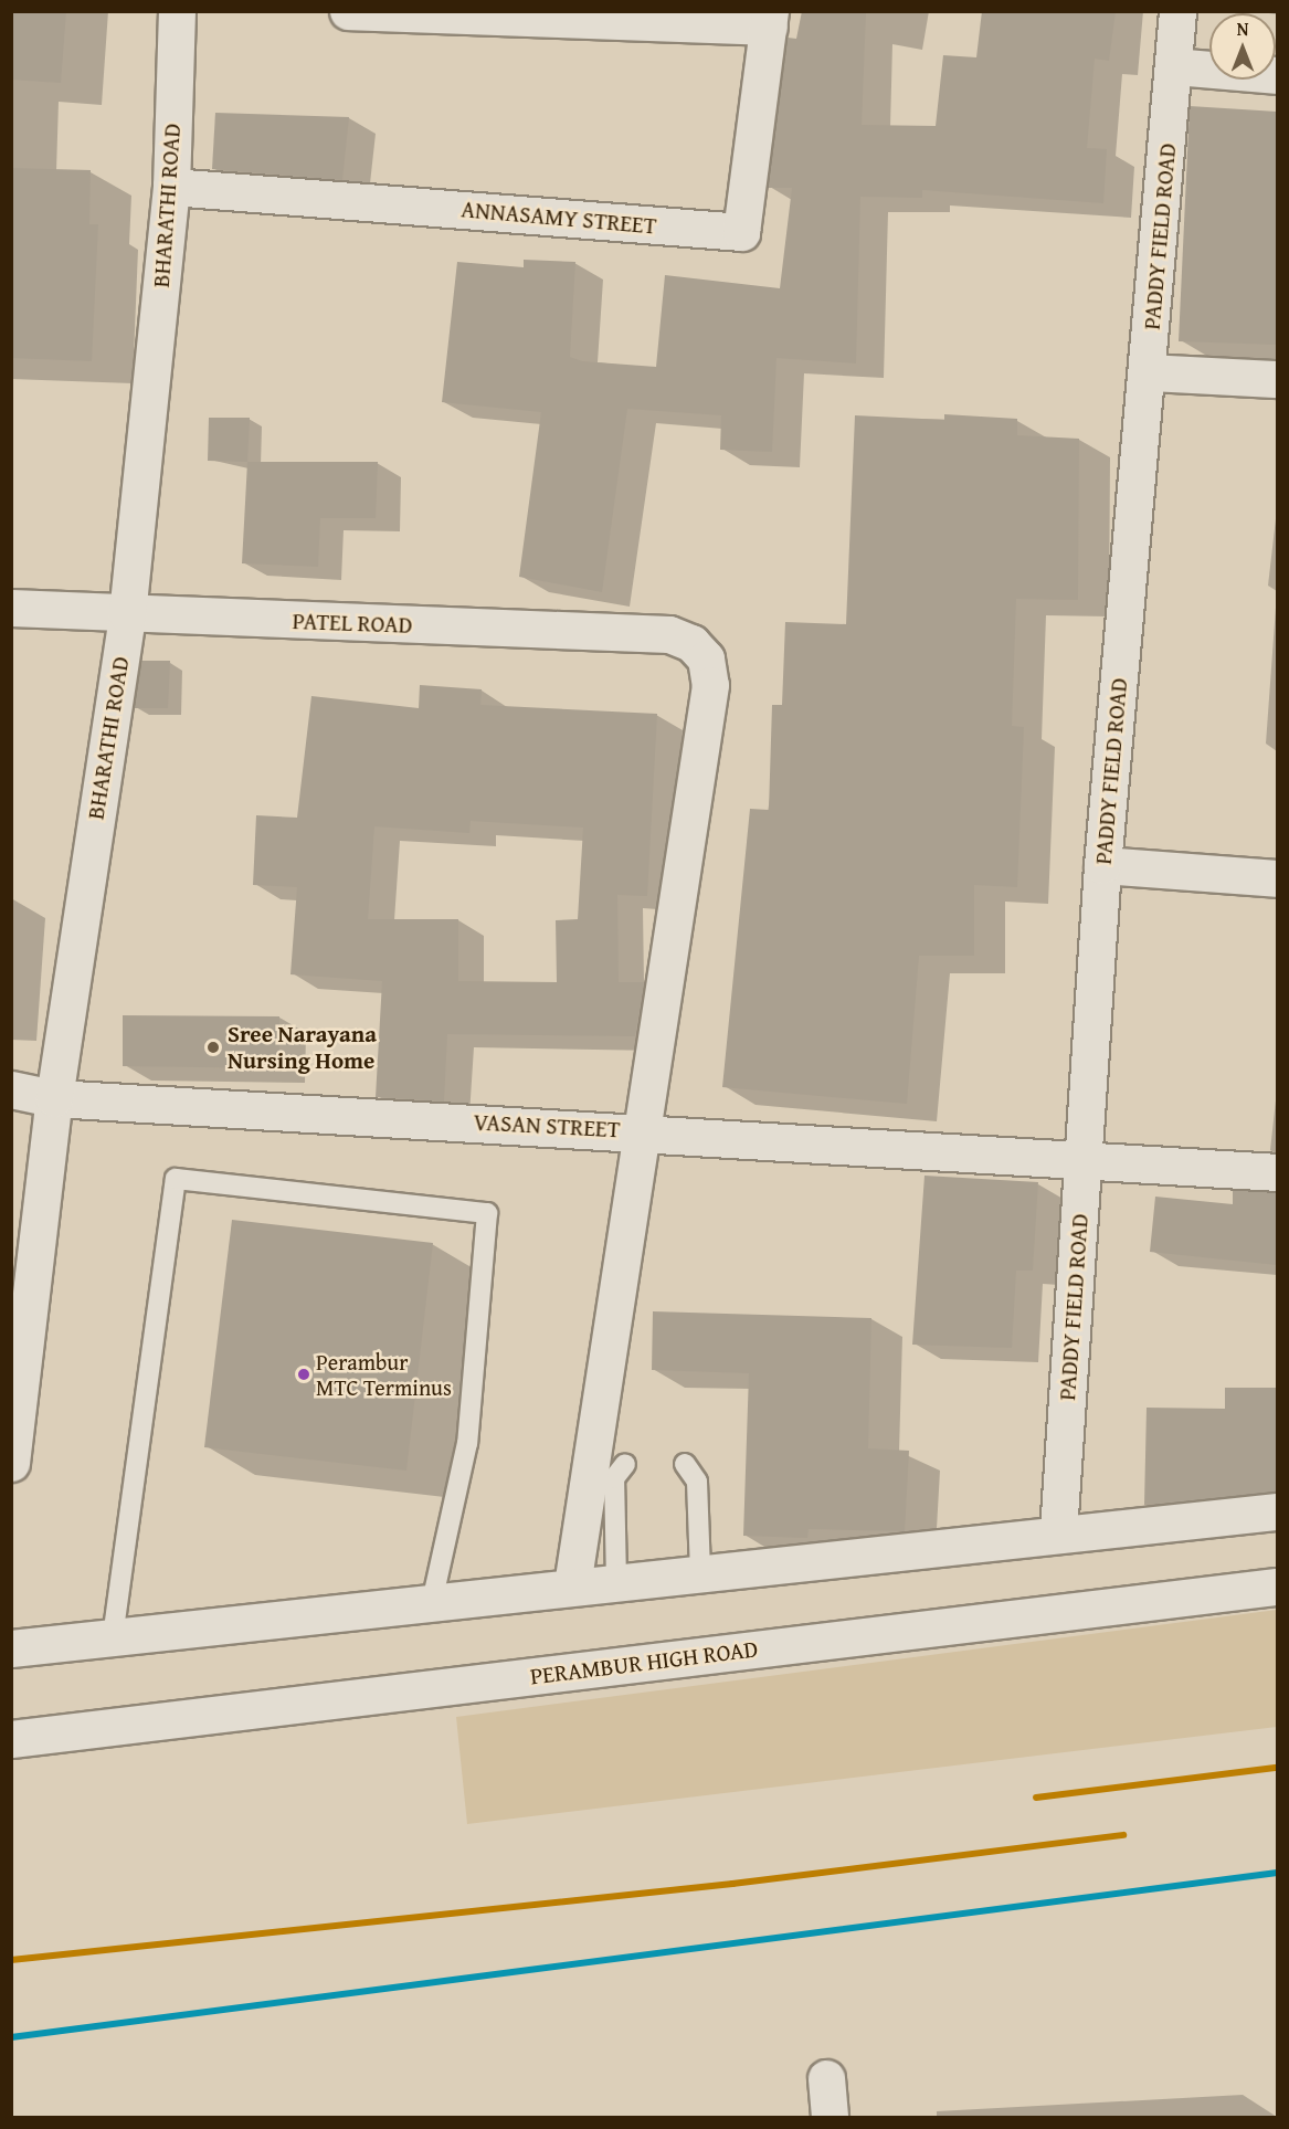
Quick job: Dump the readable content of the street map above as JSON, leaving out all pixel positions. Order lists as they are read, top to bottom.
{
  "streets": {
    "street": [
      "BHARATHI ROAD",
      "ANNASAMY STREET",
      "PADDY FIELD ROAD",
      "PATEL ROAD",
      "VASAN STREET",
      "PERAMBUR HIGH ROAD"
    ]
  },
  "crossings": [
    ["BHARATHI ROAD", "ANNASAMY STREET"],
    ["BHARATHI ROAD", "PATEL ROAD"],
    ["BHARATHI ROAD", "VASAN STREET"],
    ["PADDY FIELD ROAD", "VASAN STREET"],
    ["PATEL ROAD", "VASAN STREET"]
  ],
  "places": ["Sree Narayana Nursing Home", "Perambur MTC Terminus"],
  "north": "top"
}
